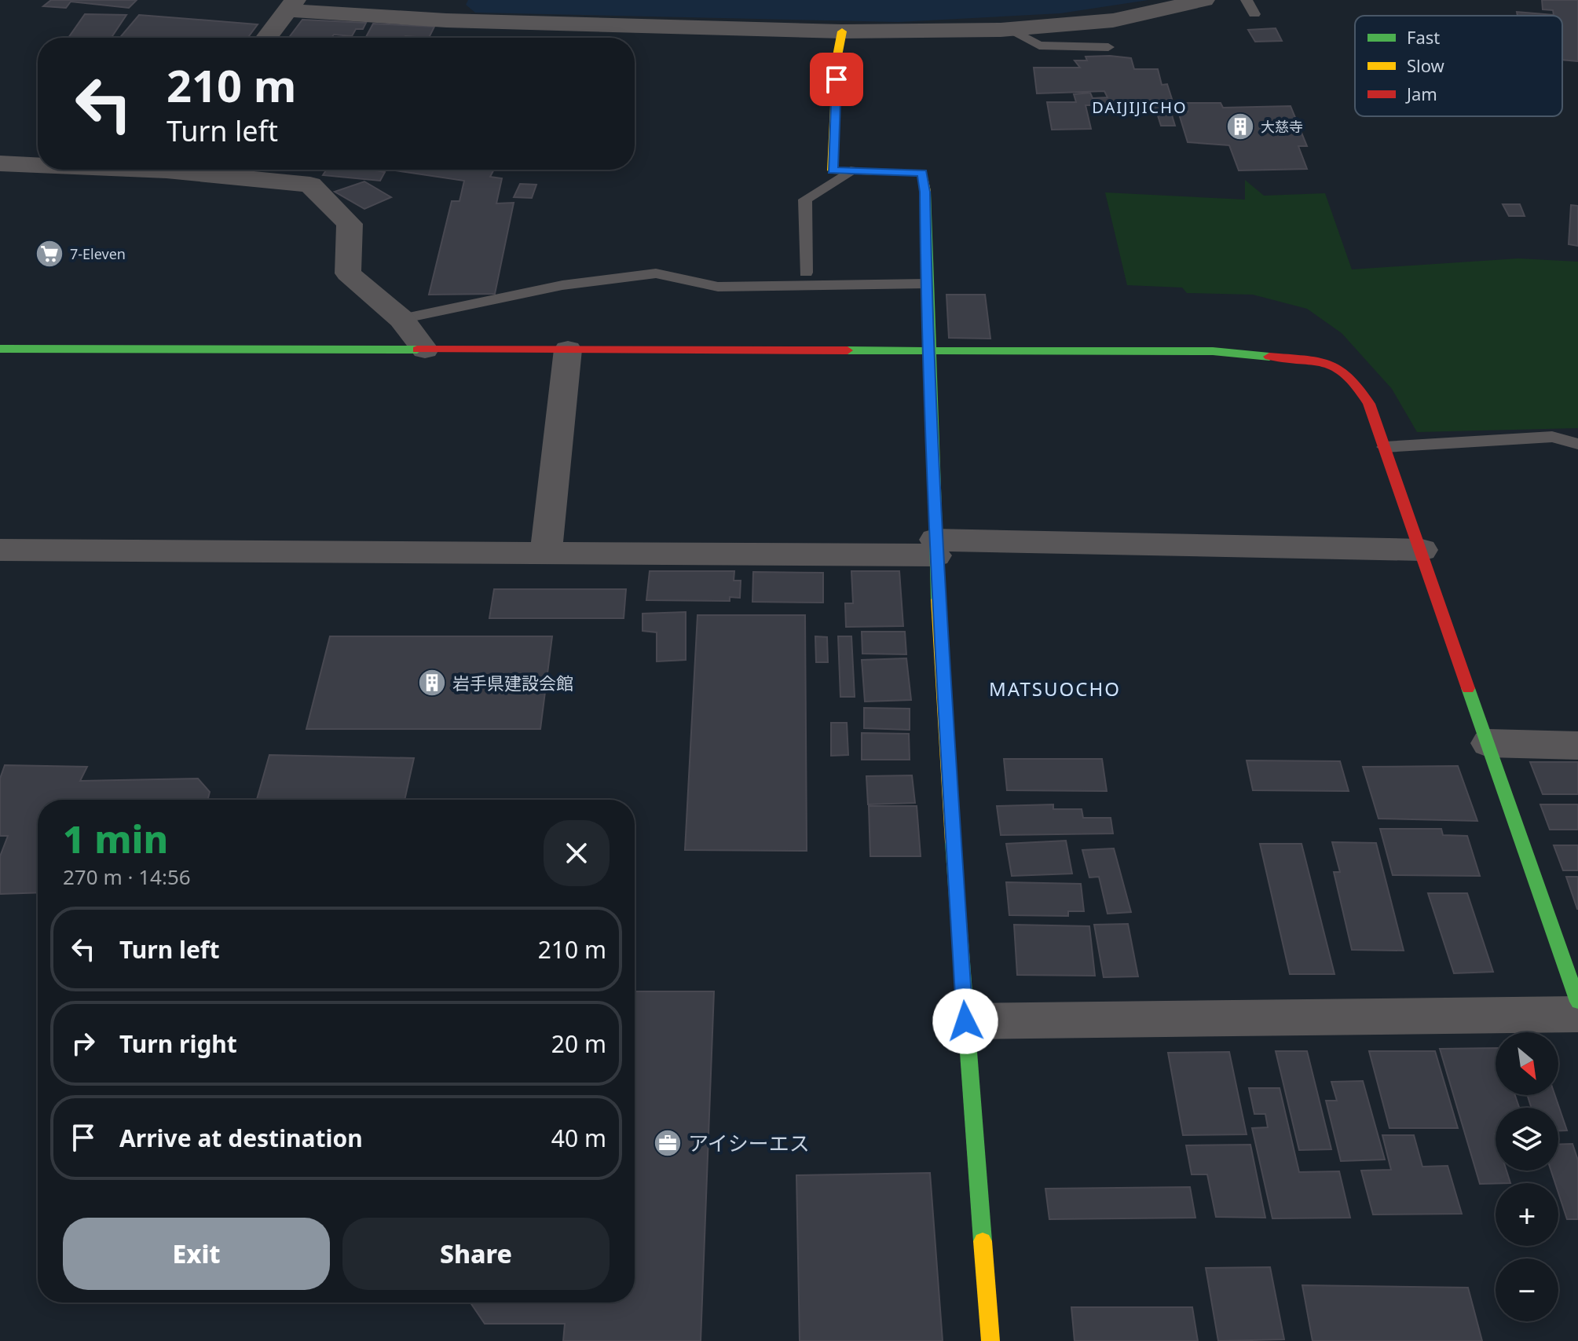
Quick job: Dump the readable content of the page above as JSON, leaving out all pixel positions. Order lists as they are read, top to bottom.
{
  "districts": ["DAIJIJICHO", "MATSUOCHO"],
  "places": {
    "building": ["大慈寺", "岩手県建設会館"],
    "supermarket": ["7-Eleven"],
    "office": ["アイシーエス"]
  },
  "legend": ["Fast", "Slow", "Jam"],
  "north": "bottom right",
  "page": {
    "turn": ["210 m", "Turn left"],
    "heading": ["1 min", "270 m · 14:56"],
    "list": [
      {
        "name": "Turn left",
        "value": "210 m"
      },
      {
        "name": "Turn right",
        "value": "20 m"
      },
      {
        "name": "Arrive at destination",
        "value": "40 m"
      }
    ],
    "map_buttons": ["+", "−"],
    "buttons": ["Exit", "Share"]
  }
}
